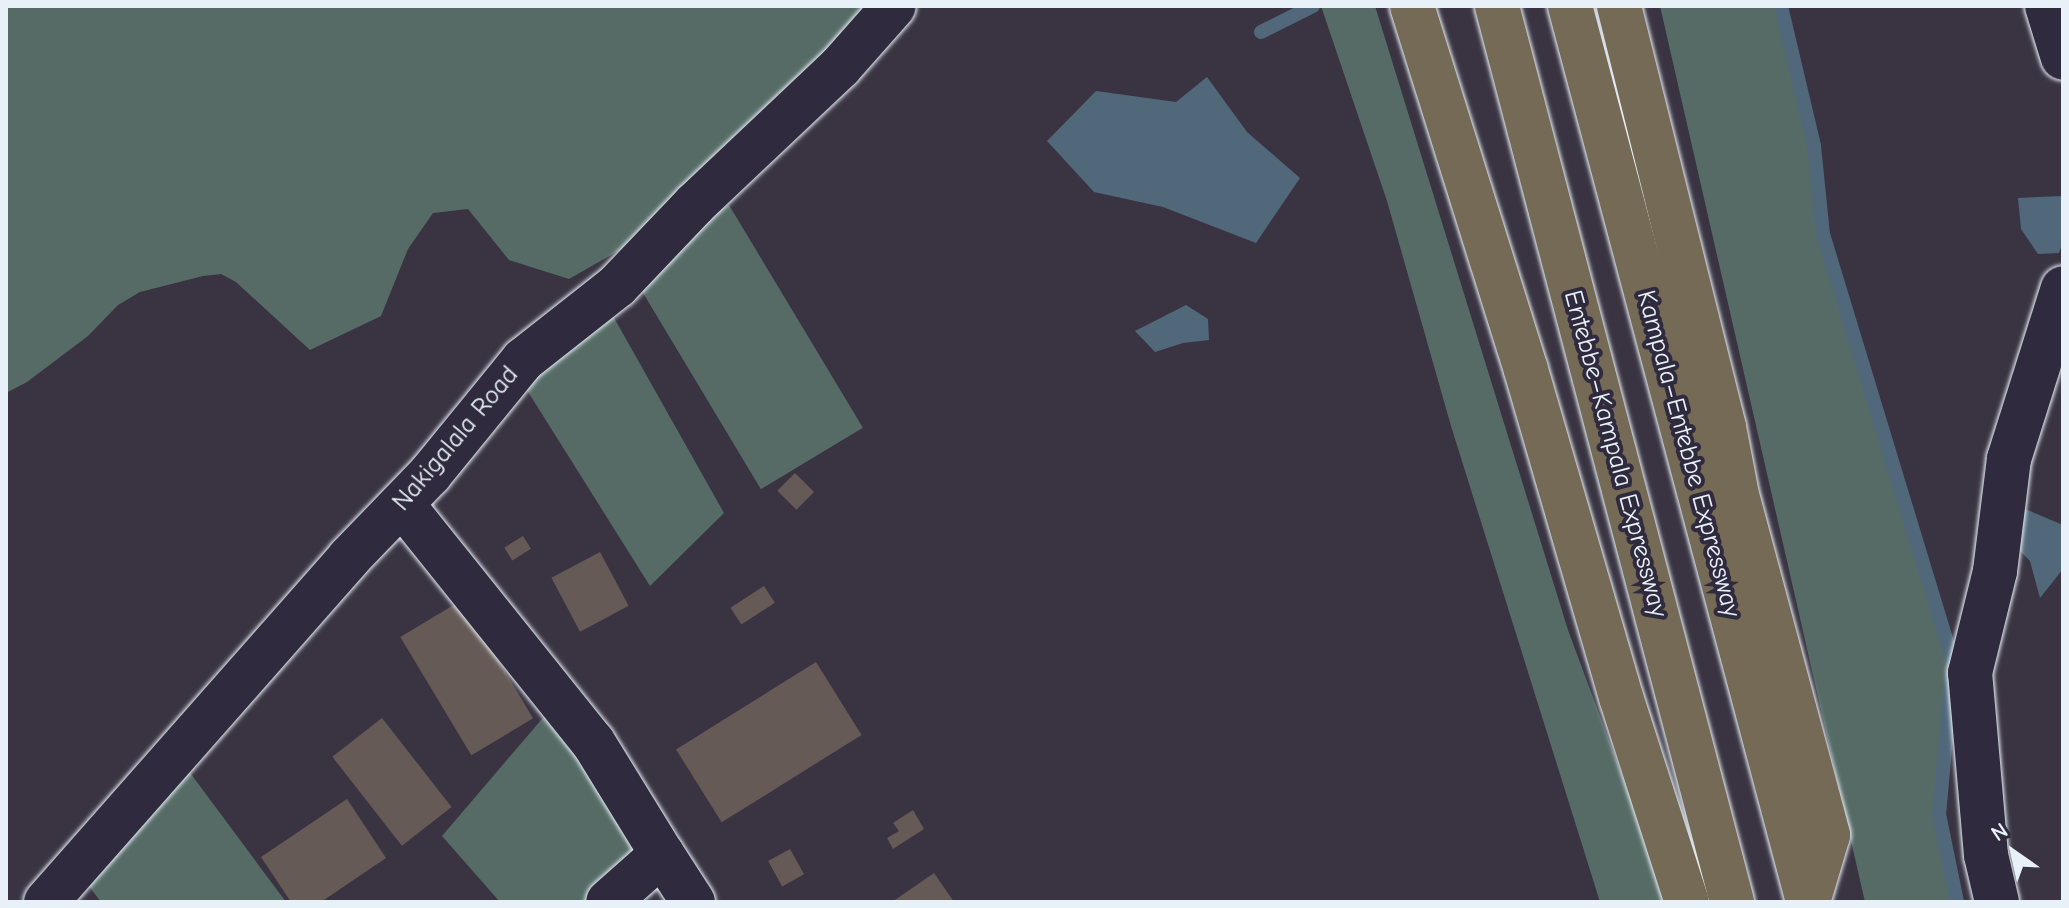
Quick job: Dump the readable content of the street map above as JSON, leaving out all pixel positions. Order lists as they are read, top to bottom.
{
  "streets": {
    "highway": ["Entebbe–Kampala Expressway", "Kampala–Entebbe Expressway"],
    "street": ["Nakigalala Road"]
  },
  "north": "top left"
}
